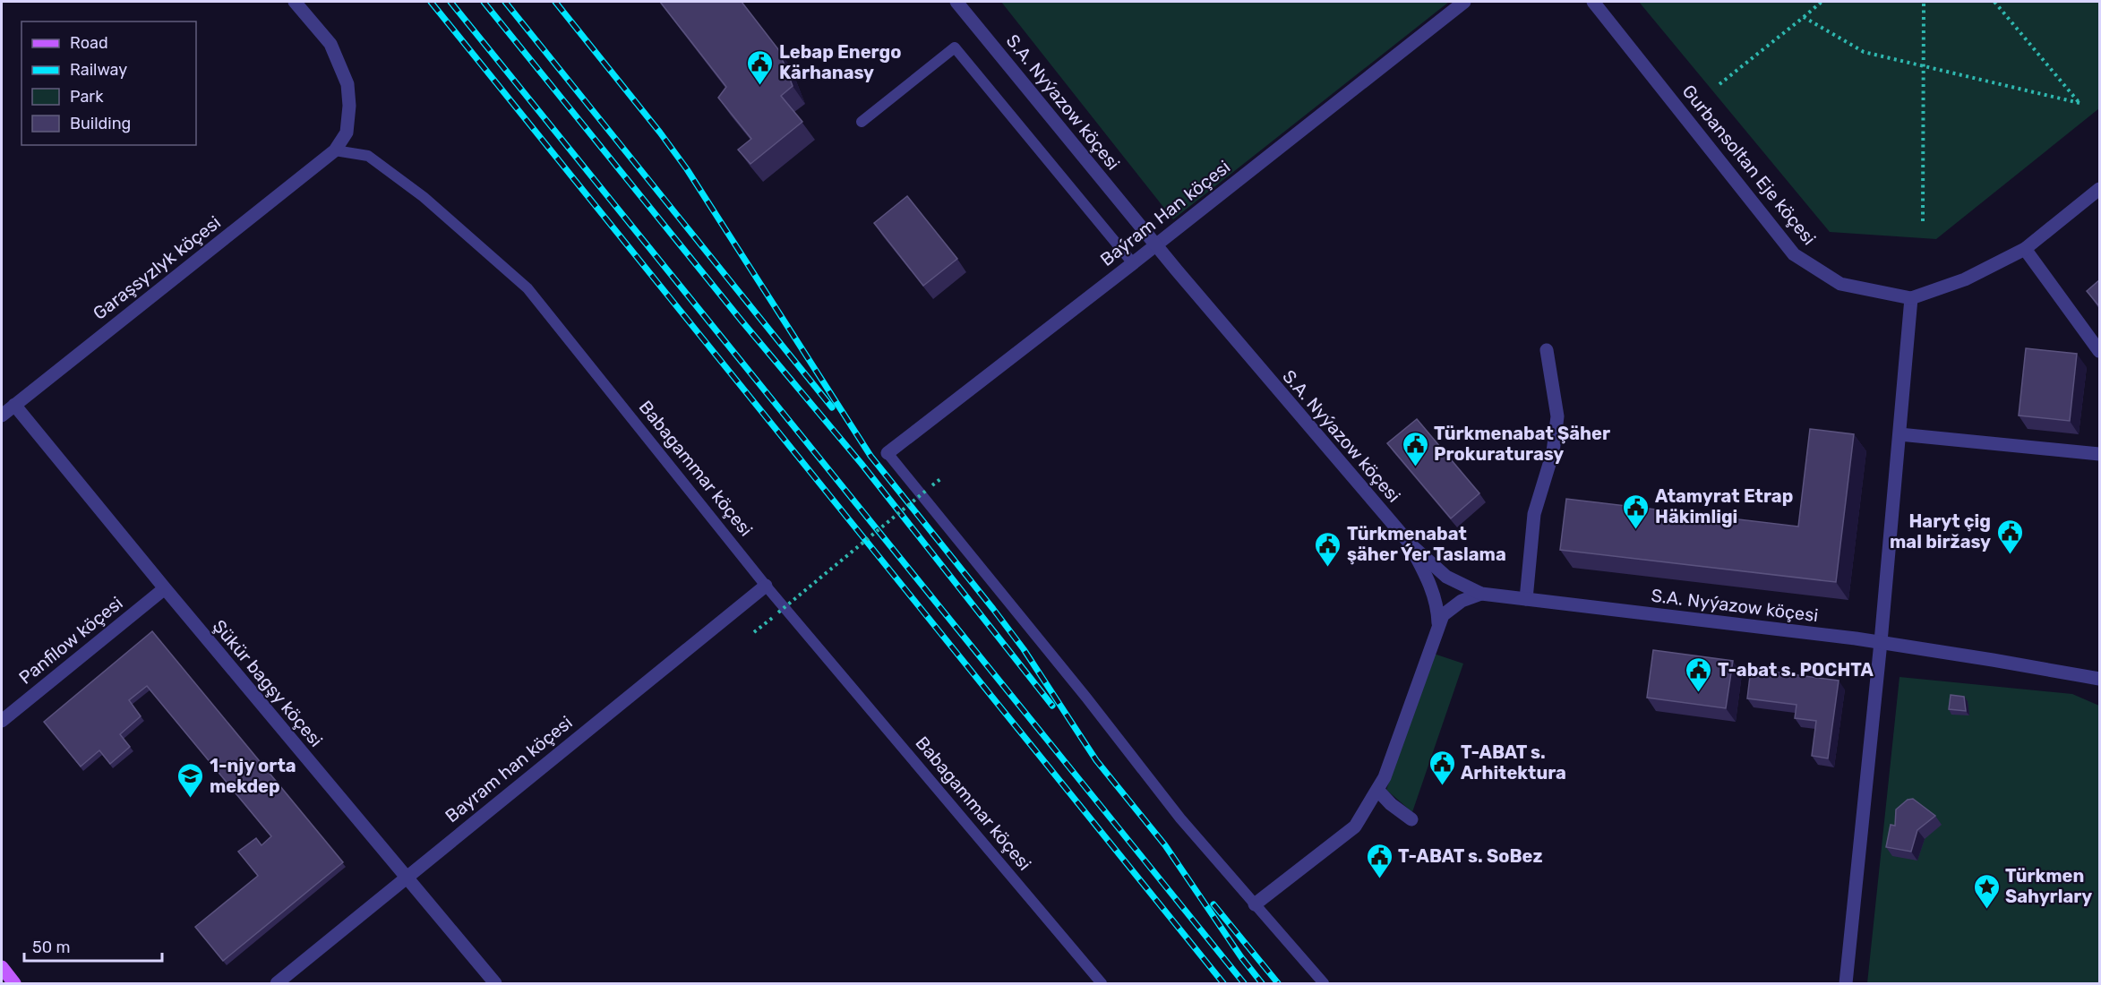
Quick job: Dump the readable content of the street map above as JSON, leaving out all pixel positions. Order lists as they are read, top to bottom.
{
  "streets": {
    "street": [
      "S.A. Nyýazow köçesi",
      "Gurbansoltan Eje köçesi",
      "Baýram Han köçesi",
      "Garaşsyzlyk köçesi",
      "Panfilow köçesi",
      "Şükür bagşy köçesi",
      "Bayram han köçesi"
    ],
    "lane": ["Babagammar köçesi"]
  },
  "crossings": [
    ["S.A. Nyýazow köçesi", "Baýram Han köçesi"],
    ["Garaşsyzlyk köçesi", "Babagammar köçesi"],
    ["Garaşsyzlyk köçesi", "Şükür bagşy köçesi"],
    ["Babagammar köçesi", "Bayram han köçesi"],
    ["Panfilow köçesi", "Şükür bagşy köçesi"],
    ["Şükür bagşy köçesi", "Bayram han köçesi"]
  ],
  "places": {
    "public building": [
      "Lebap Energo Kärhanasy",
      "Türkmenabat Şäher Prokuraturasy",
      "Atamyrat Etrap Häkimligi",
      "Haryt çig mal biržasy",
      "Türkmenabat şäher Ýer Taslama",
      "T-abat s. POCHTA",
      "T-ABAT s. Arhitektura",
      "T-ABAT s. SoBez"
    ],
    "school or university": ["1-njy orta mekdep"],
    "place": ["Türkmen Sahyrlary"]
  },
  "legend": [
    "Road",
    "Railway",
    "Park",
    "Building"
  ],
  "scale_bar": "50 m"
}
